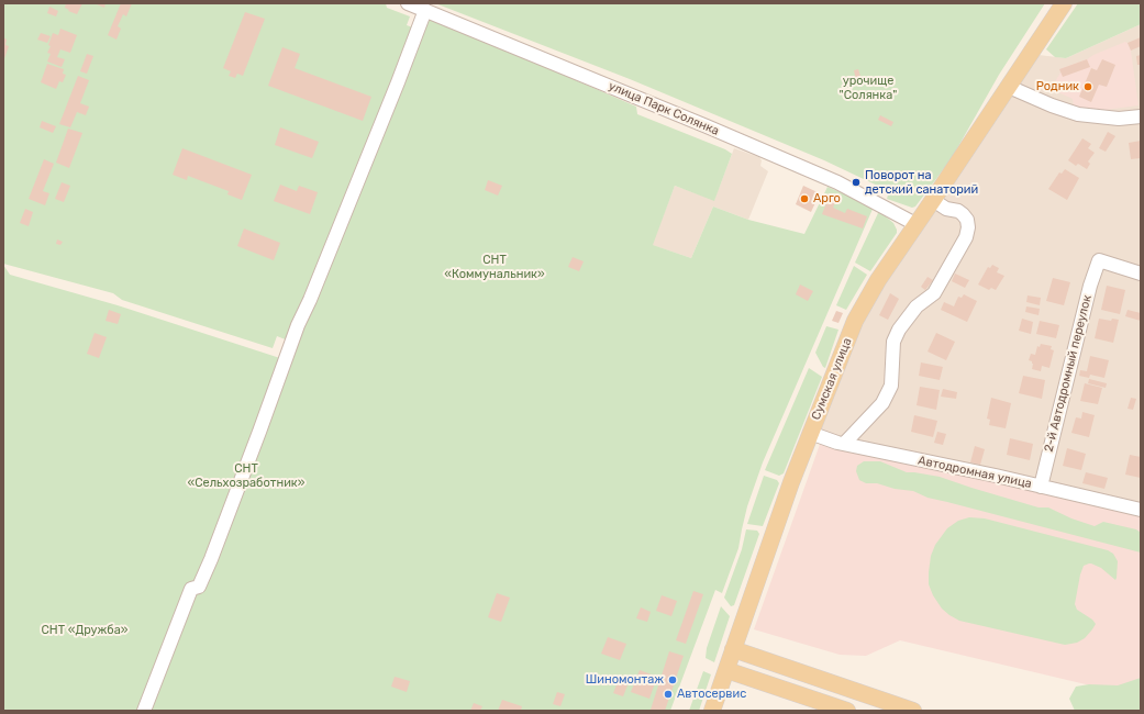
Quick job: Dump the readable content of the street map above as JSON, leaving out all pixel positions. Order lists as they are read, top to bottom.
{
  "streets": {
    "main road": ["Сумская улица"],
    "street": ["улица Парк Солянка", "2-й Автодромный переулок", "Автодромная улица"]
  },
  "crossings": [
    ["улица Парк Солянка", "Сумская улица"],
    ["2-й Автодромный переулок", "Автодромная улица"],
    ["Сумская улица", "Автодромная улица"]
  ],
  "parks": [
    "урочище \"Солянка\"",
    "СНТ «Коммунальник»",
    "СНТ «Сельхозработник»",
    "СНТ «Дружба»"
  ],
  "places": [
    "Родник",
    "Поворот на детский санаторий",
    "Арго",
    "Шиномонтаж",
    "Автосервис"
  ]
}
